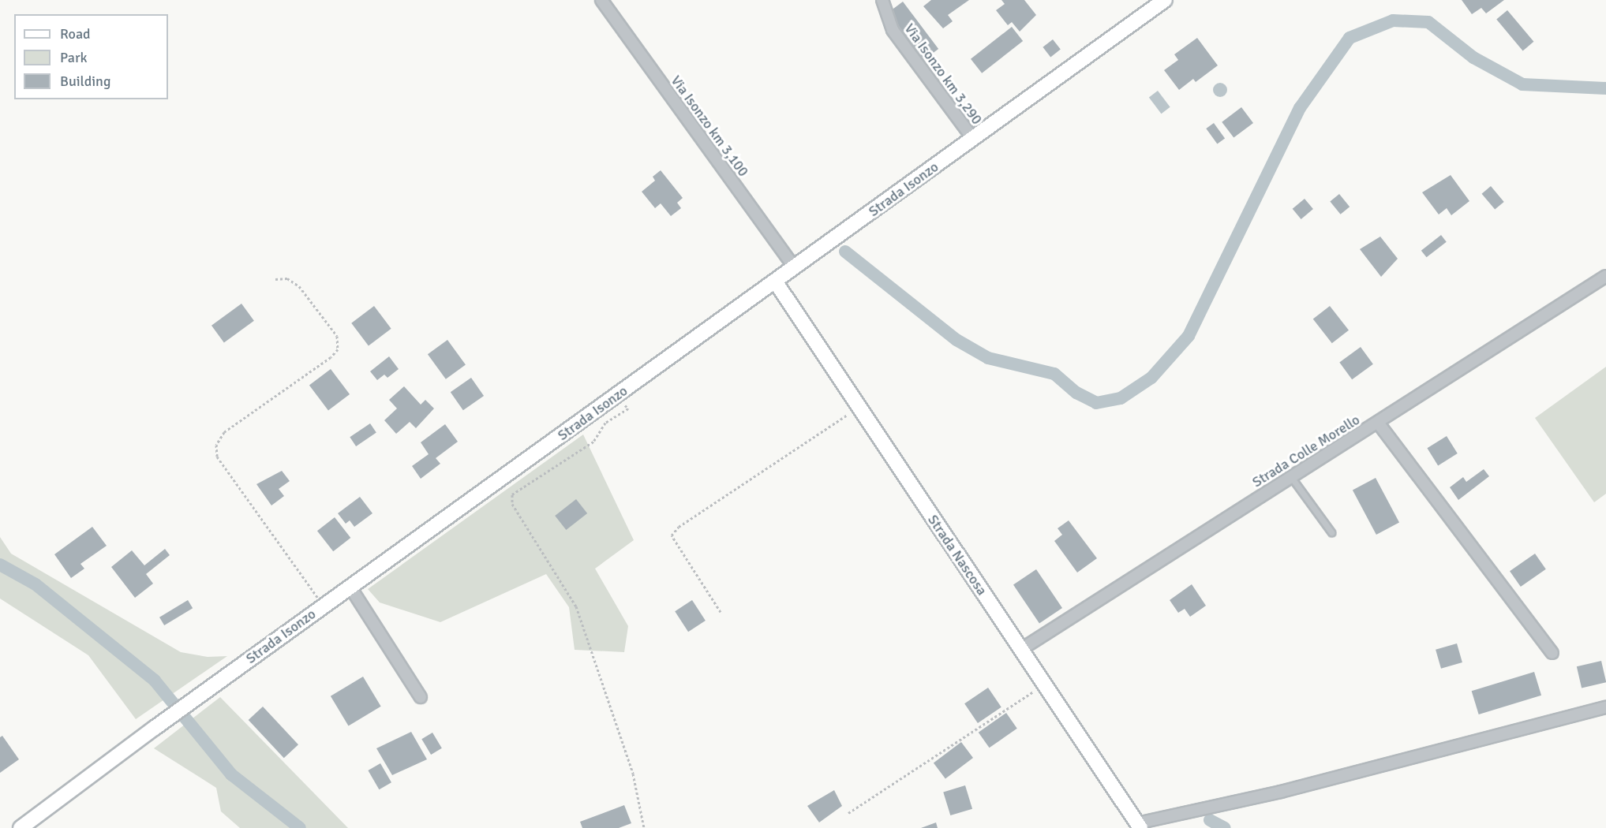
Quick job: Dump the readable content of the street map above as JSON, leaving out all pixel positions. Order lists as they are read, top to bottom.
{
  "streets": {
    "main road": ["Strada Isonzo", "Strada Nascosa"],
    "street": ["Via Isonzo km 3,290", "Via Isonzo km 3,100", "Strada Colle Morello"]
  },
  "crossings": [
    ["Via Isonzo km 3,290", "Strada Isonzo"],
    ["Via Isonzo km 3,100", "Strada Isonzo"],
    ["Strada Isonzo", "Strada Nascosa"],
    ["Strada Colle Morello", "Strada Nascosa"]
  ],
  "legend": ["Road", "Park", "Building"]
}
